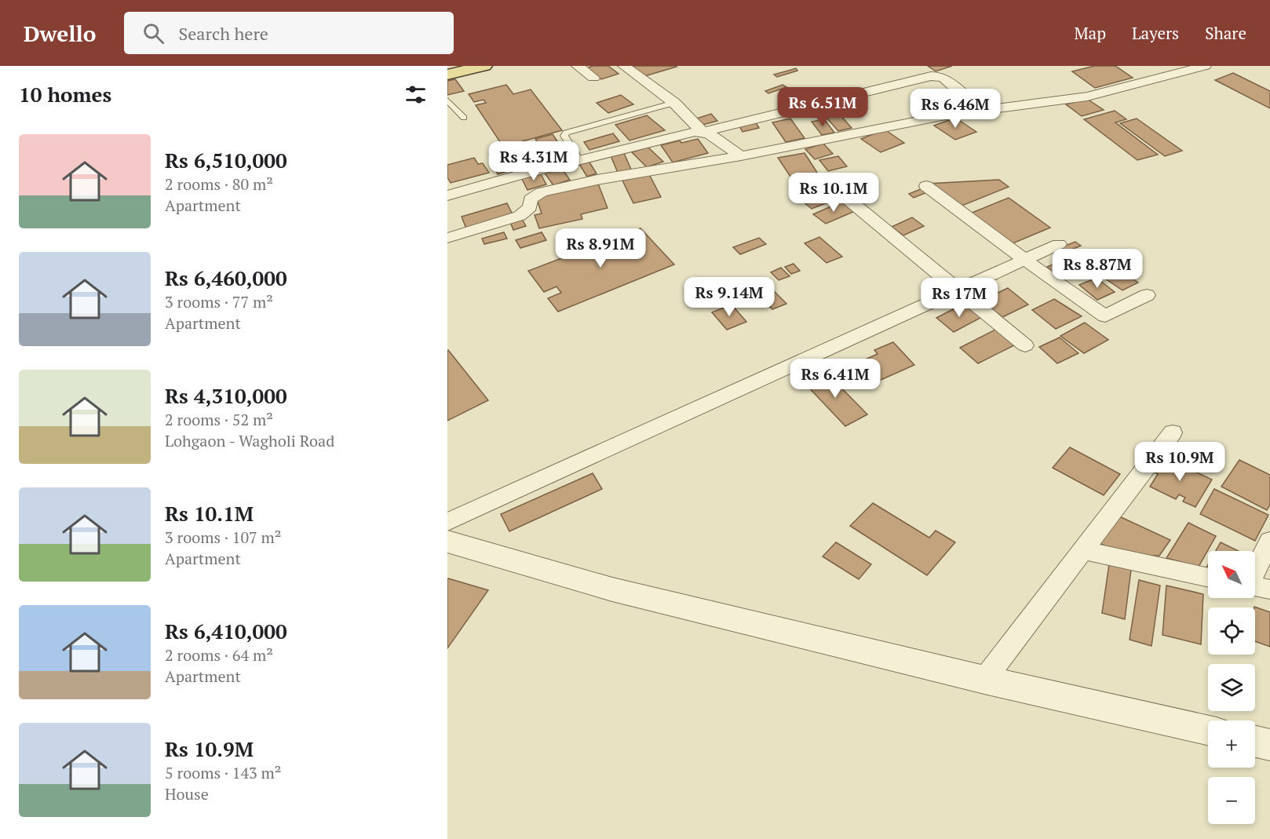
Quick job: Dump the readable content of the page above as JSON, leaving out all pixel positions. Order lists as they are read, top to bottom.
{
  "north": "top left",
  "page": {
    "header": "Dwello",
    "search": "Search here",
    "nav": ["Map", "Layers", "Share"],
    "heading": "10 homes",
    "price": [
      "Rs 6.51M",
      "Rs 6.46M",
      "Rs 4.31M",
      "Rs 10.1M",
      "Rs 8.91M",
      "Rs 8.87M",
      "Rs 9.14M",
      "Rs 17M",
      "Rs 6.41M",
      "Rs 10.9M"
    ],
    "list": [
      {
        "name": "Rs 6,510,000",
        "note": "2 rooms · 80 m² · Apartment"
      },
      {
        "name": "Rs 6,460,000",
        "note": "3 rooms · 77 m² · Apartment"
      },
      {
        "name": "Rs 4,310,000",
        "note": "2 rooms · 52 m² · Lohgaon - Wagholi Road"
      },
      {
        "name": "Rs 10.1M",
        "note": "3 rooms · 107 m² · Apartment"
      },
      {
        "name": "Rs 6,410,000",
        "note": "2 rooms · 64 m² · Apartment"
      },
      {
        "name": "Rs 10.9M",
        "note": "5 rooms · 143 m² · House"
      }
    ],
    "map_buttons": ["+", "−"]
  }
}
